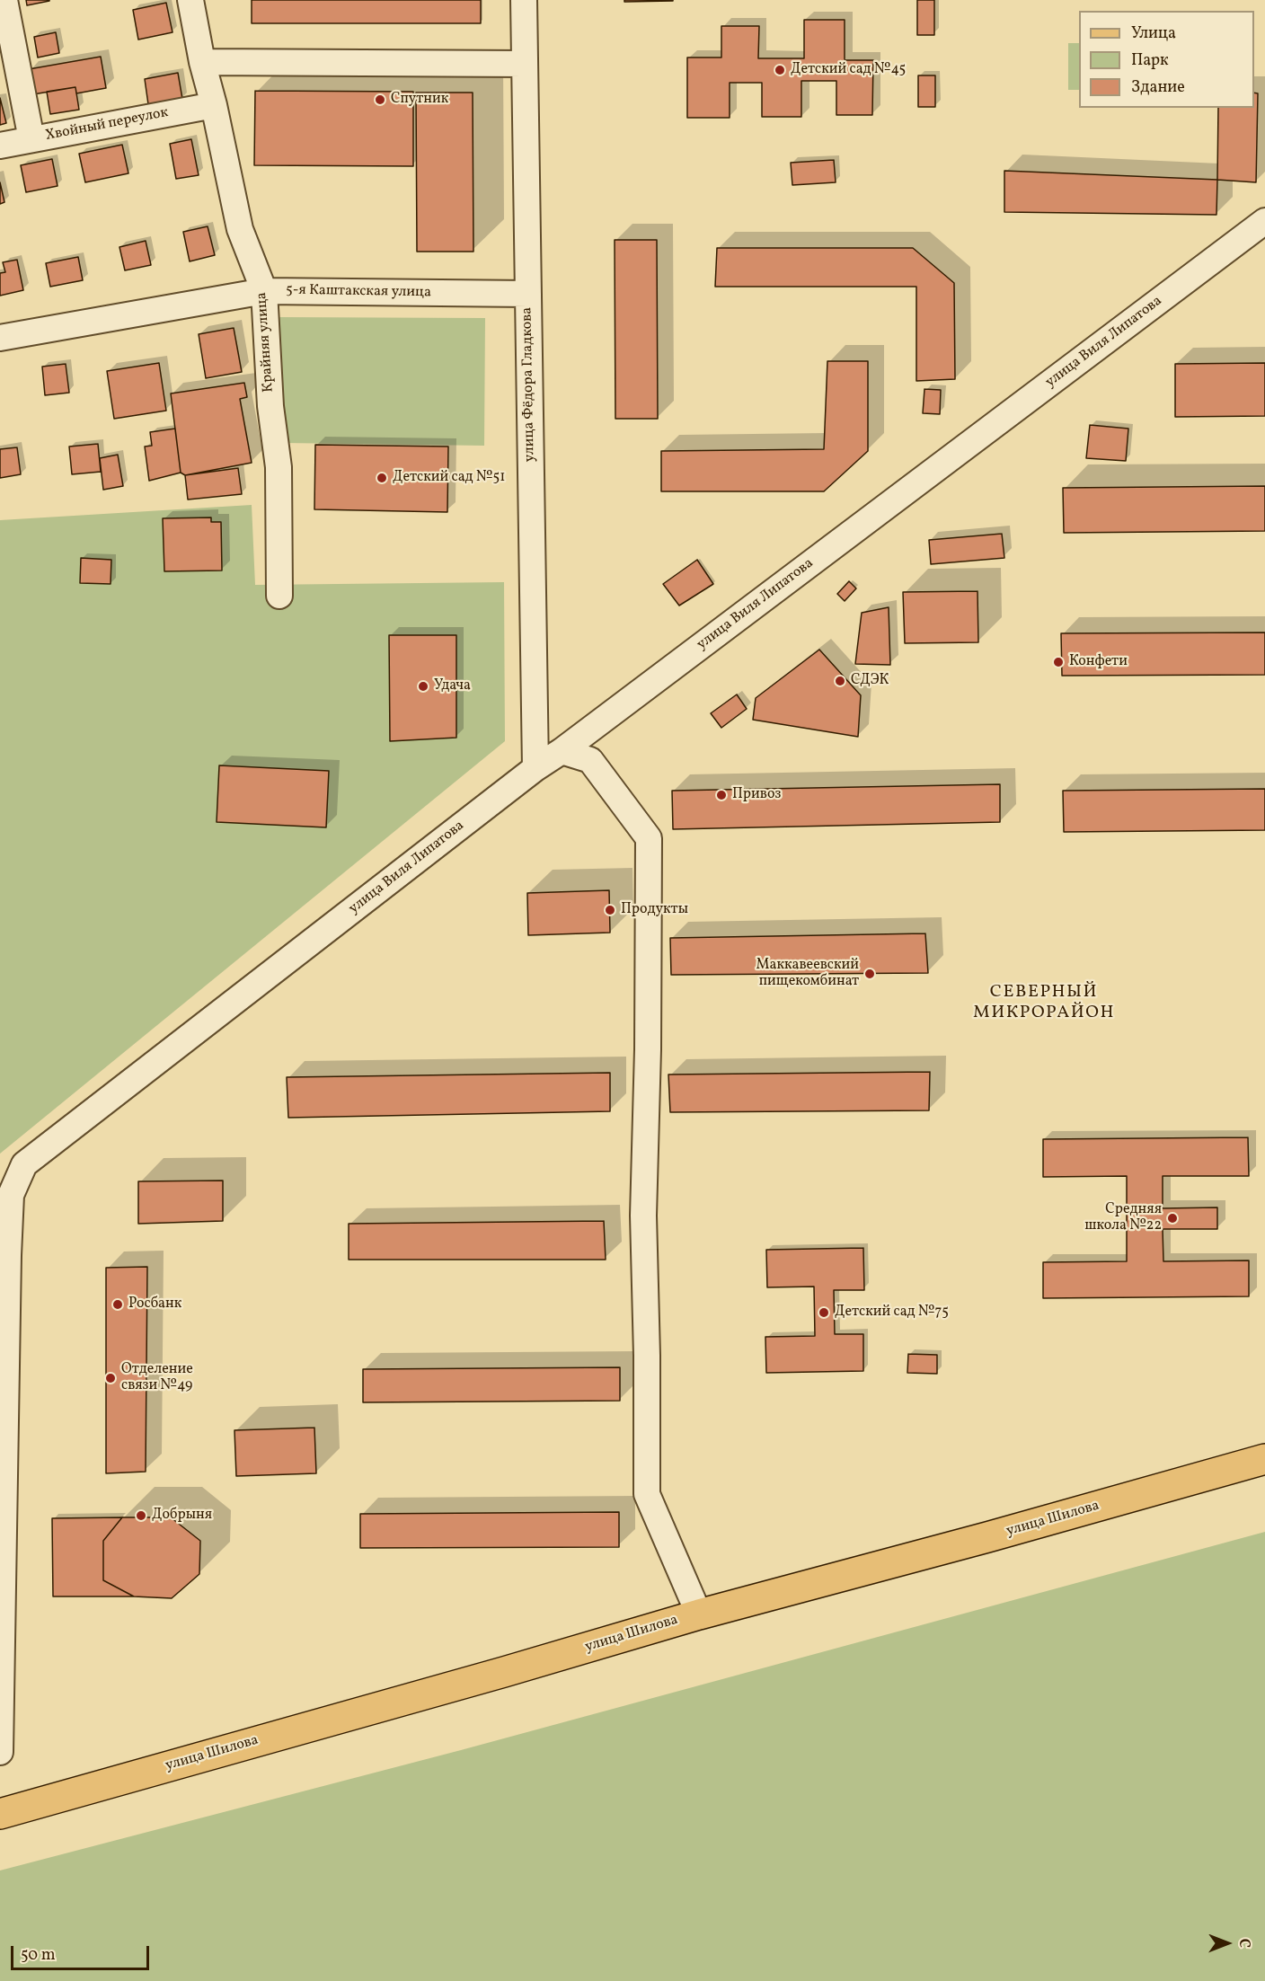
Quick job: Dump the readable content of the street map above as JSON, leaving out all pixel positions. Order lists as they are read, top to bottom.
{
  "streets": {
    "main road": ["улица Шилова"],
    "street": [
      "Хвойный переулок",
      "5-я Каштакская улица",
      "Крайняя улица",
      "улица Виля Липатова",
      "улица Фёдора Гладкова"
    ]
  },
  "crossings": [
    ["Хвойный переулок", "Крайняя улица"],
    ["5-я Каштакская улица", "Крайняя улица"],
    ["5-я Каштакская улица", "улица Фёдора Гладкова"],
    ["улица Виля Липатова", "улица Фёдора Гладкова"]
  ],
  "districts": ["СЕВЕРНЫЙ МИКРОРАЙОН"],
  "places": [
    "Детский сад №45",
    "Спутник",
    "Детский сад №51",
    "Конфети",
    "СДЭК",
    "Удача",
    "Привоз",
    "Продукты",
    "Маккавеевский пищекомбинат",
    "Средняя школа №22",
    "Росбанк",
    "Детский сад №75",
    "Отделение связи №49",
    "Добрыня"
  ],
  "legend": ["Улица", "Парк", "Здание"],
  "scale_bar": "50 m",
  "north": "right"
}
